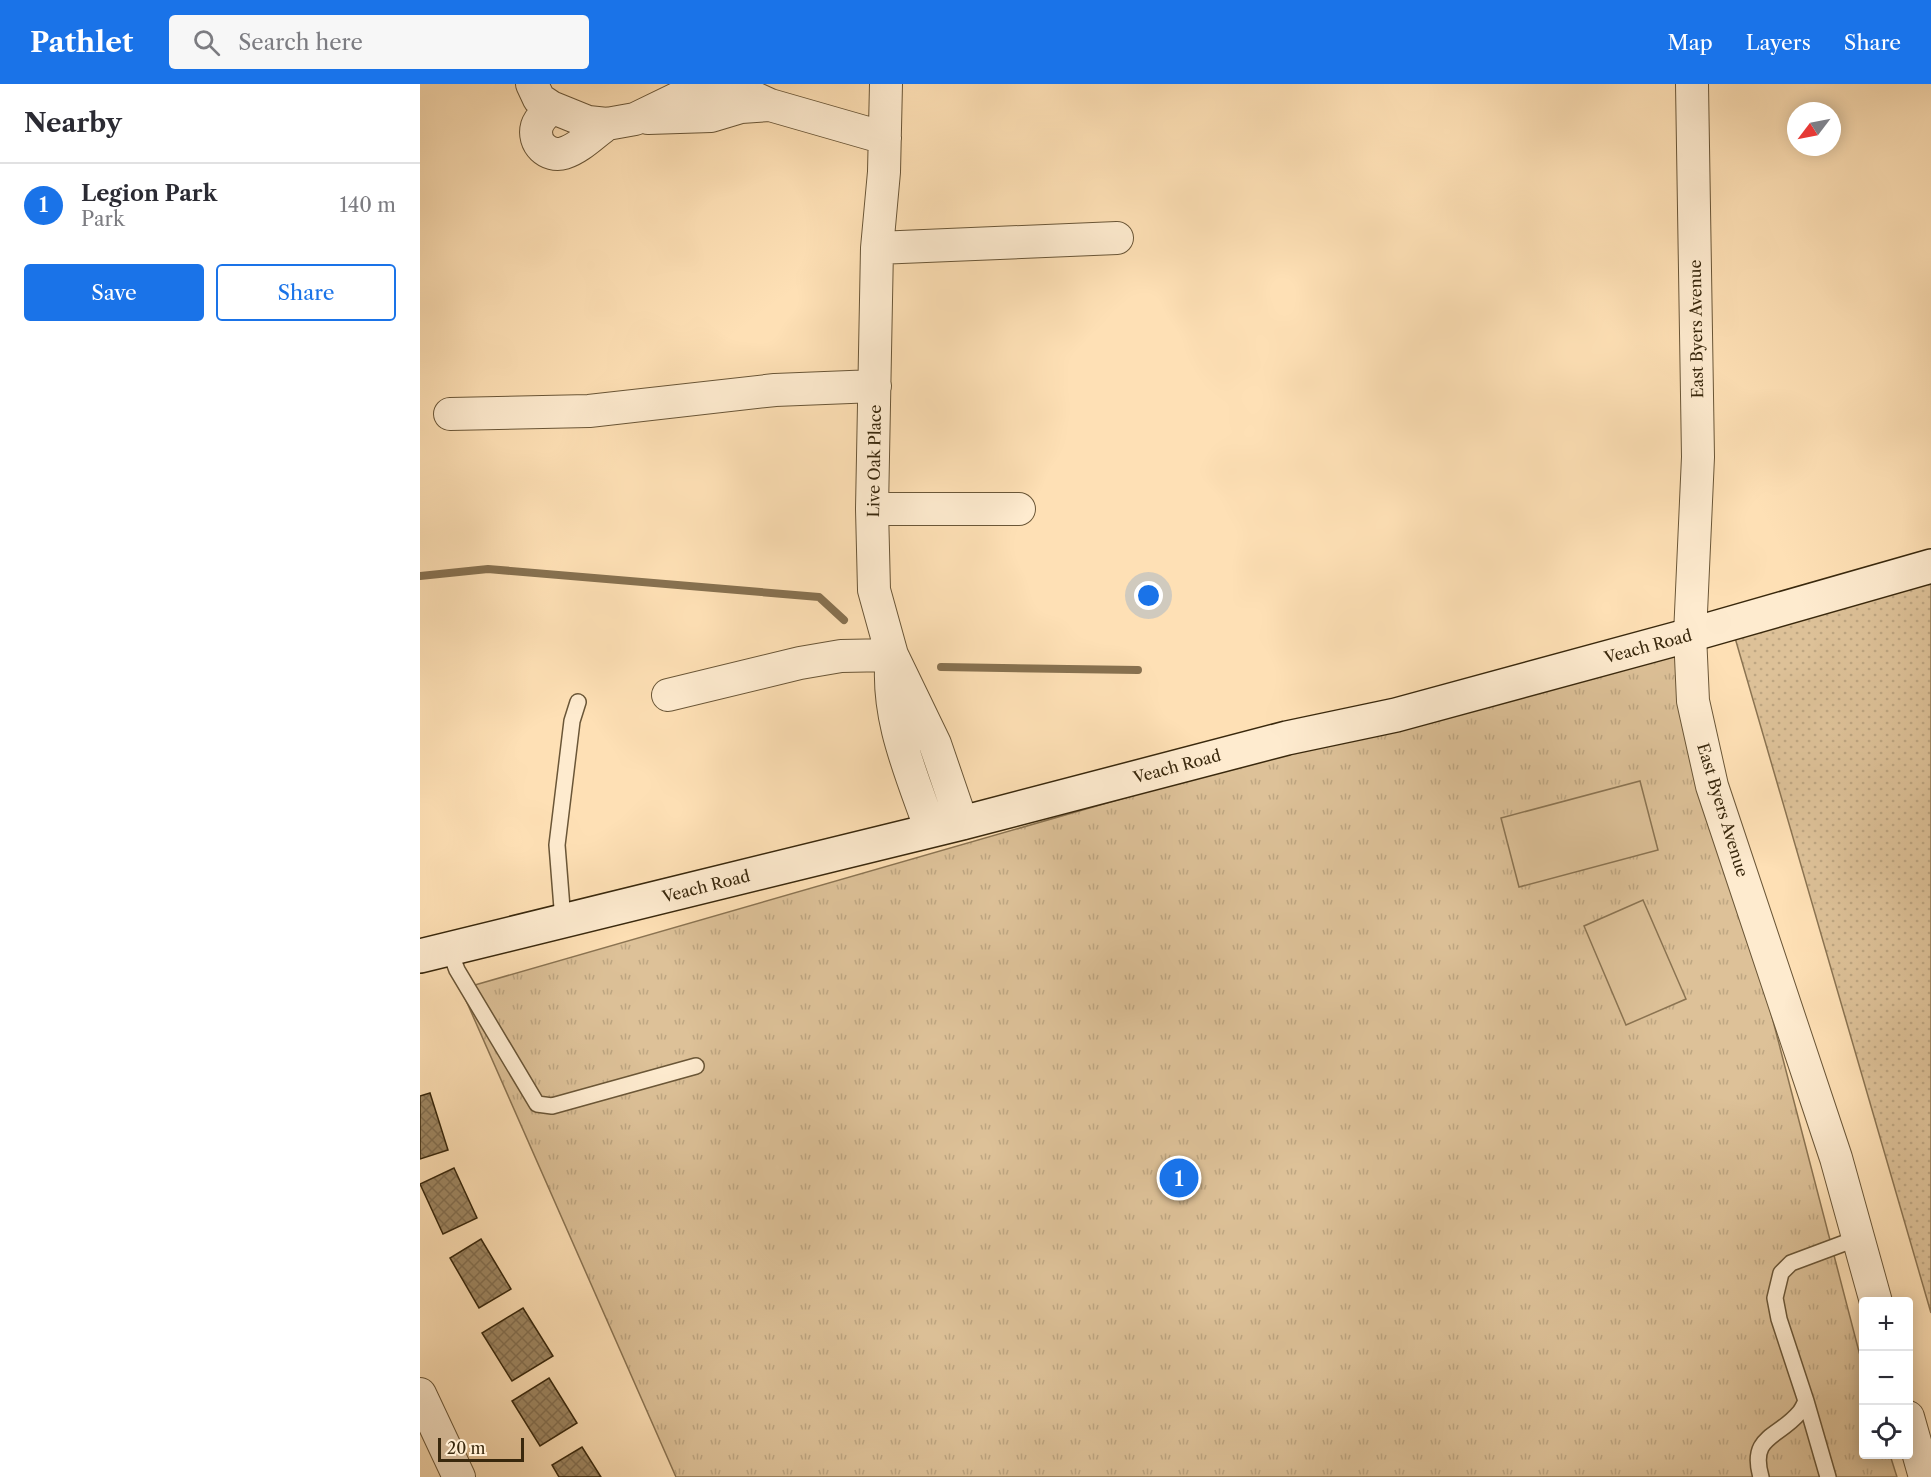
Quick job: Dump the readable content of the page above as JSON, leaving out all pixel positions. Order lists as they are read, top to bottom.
{
  "streets": {
    "street": ["East Byers Avenue", "Live Oak Place", "Veach Road"]
  },
  "crossings": [
    ["East Byers Avenue", "Veach Road"],
    ["Live Oak Place", "Veach Road"]
  ],
  "scale_bar": "20 m",
  "north": "bottom left",
  "page": {
    "header": "Pathlet",
    "search": "Search here",
    "nav": ["Map", "Layers", "Share"],
    "heading": "Nearby",
    "list": [
      {
        "mark": "1",
        "name": "Legion Park",
        "note": "Park",
        "value": "140 m"
      }
    ],
    "buttons": ["Save", "Share"],
    "pins": "1",
    "map_buttons": ["+", "−"],
    "scale": "20 m"
  }
}
